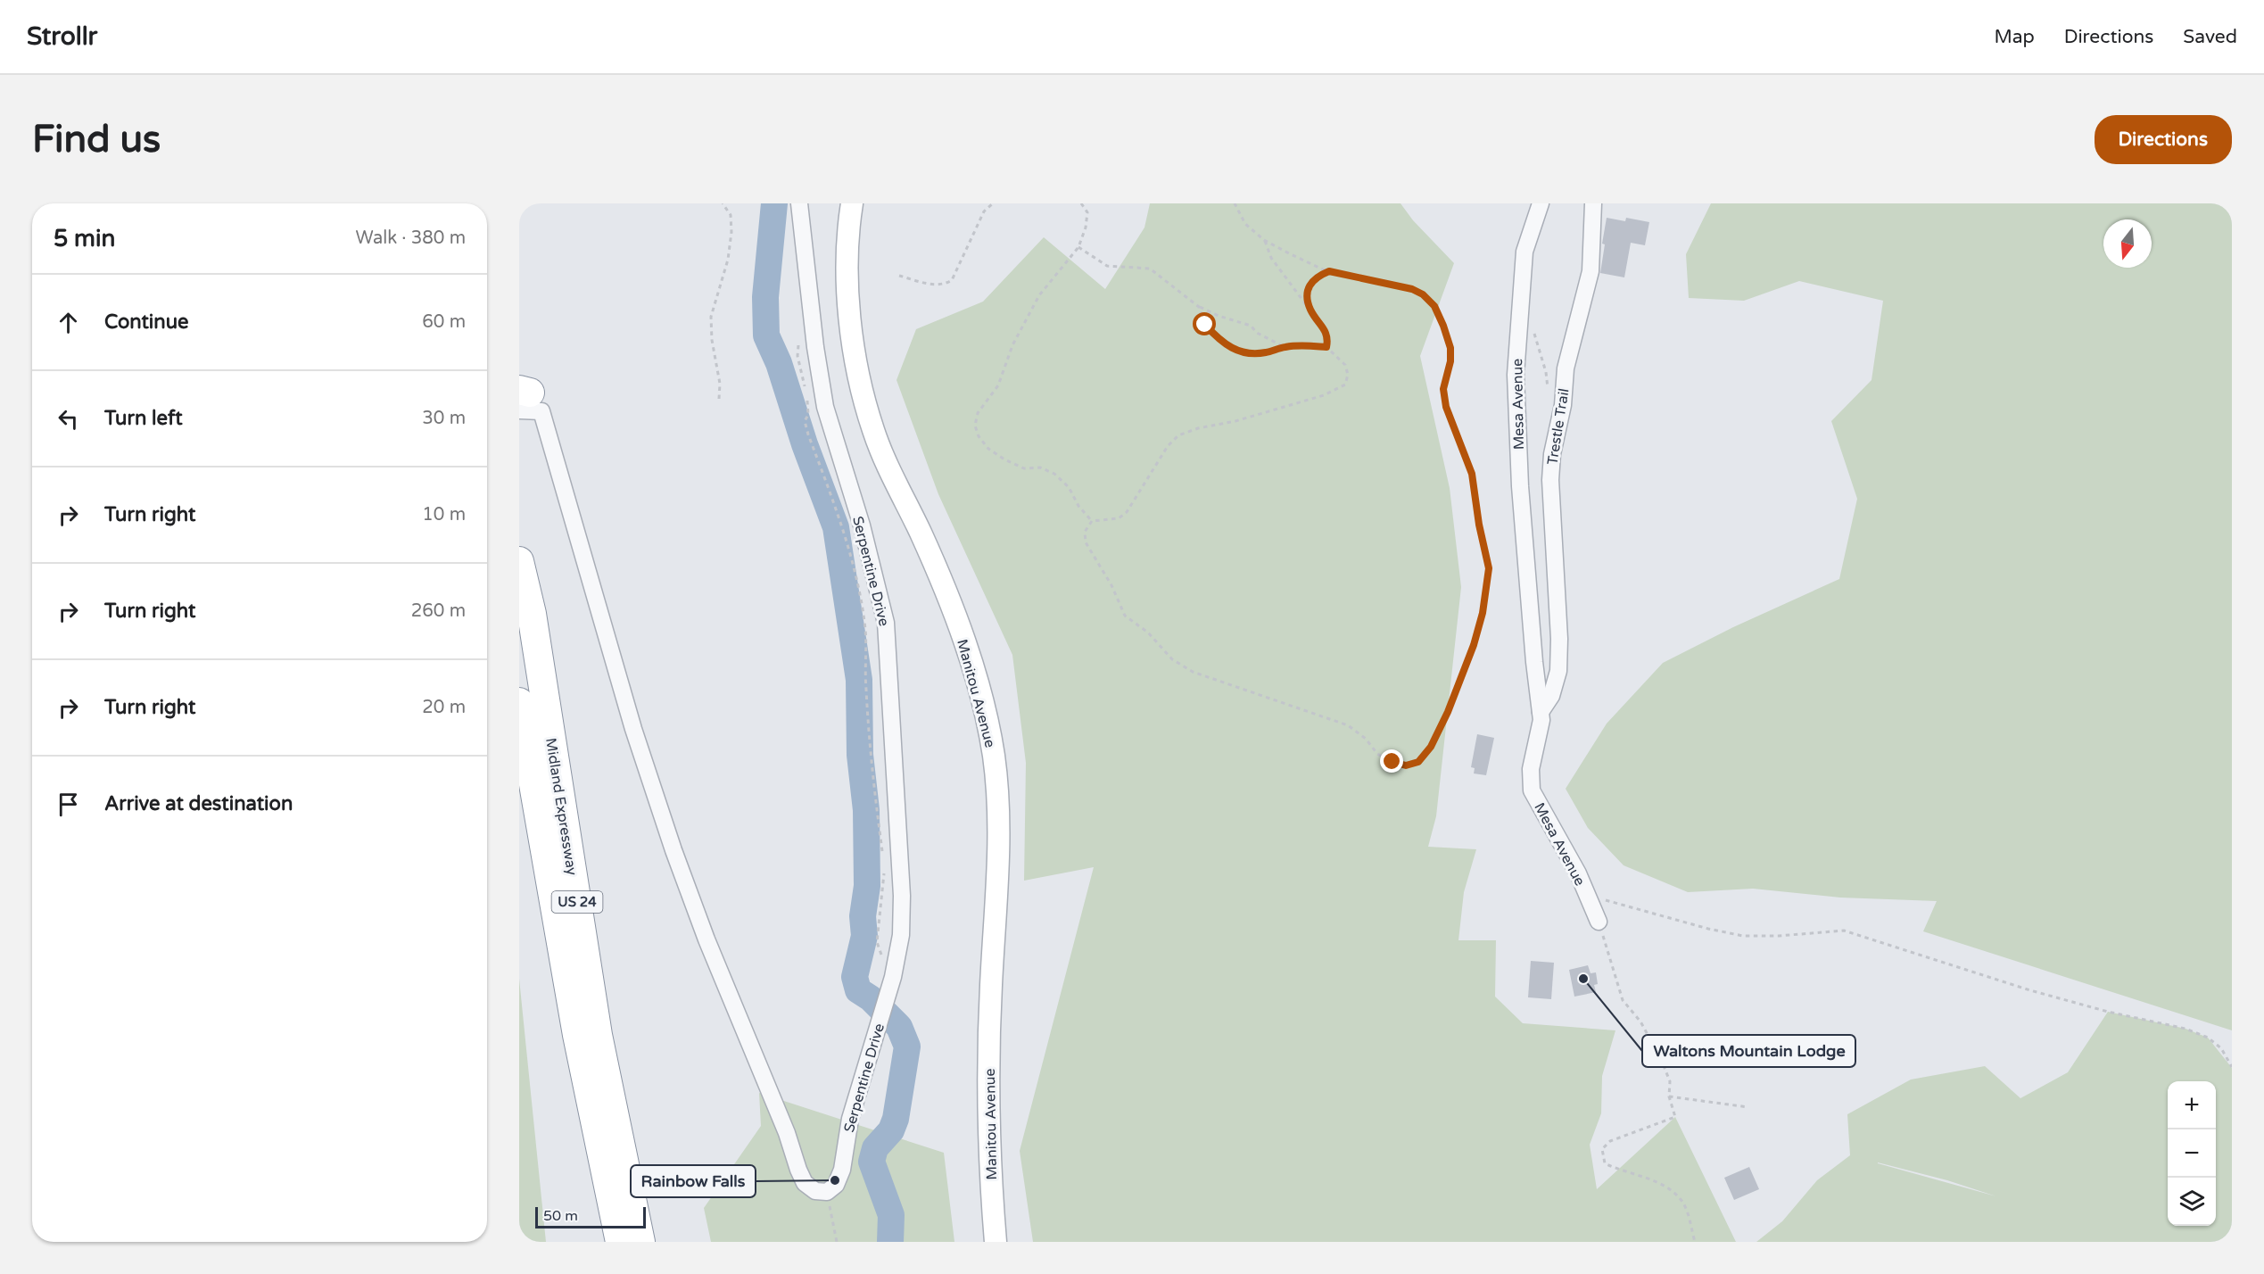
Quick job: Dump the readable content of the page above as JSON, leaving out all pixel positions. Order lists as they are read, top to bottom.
{
  "streets": {
    "highway": ["Midland Expressway", "US 24"],
    "main road": ["Manitou Avenue"],
    "street": ["Mesa Avenue", "Trestle Trail", "Serpentine Drive"]
  },
  "crossings": [
    ["Mesa Avenue", "Trestle Trail"]
  ],
  "places": ["Waltons Mountain Lodge", "Rainbow Falls"],
  "scale_bar": "50 m",
  "north": "bottom",
  "page": {
    "header": "Strollr",
    "nav": ["Map", "Directions", "Saved"],
    "buttons": "Directions",
    "title": "Find us",
    "heading": ["5 min", "Walk · 380 m"],
    "list": [
      ["Continue", "60 m"],
      ["Turn left", "30 m"],
      ["Turn right", "10 m"],
      ["Turn right", "260 m"],
      ["Turn right", "20 m"],
      "Arrive at destination"
    ],
    "map_buttons": ["+", "−"],
    "scale": "50 m"
  }
}
